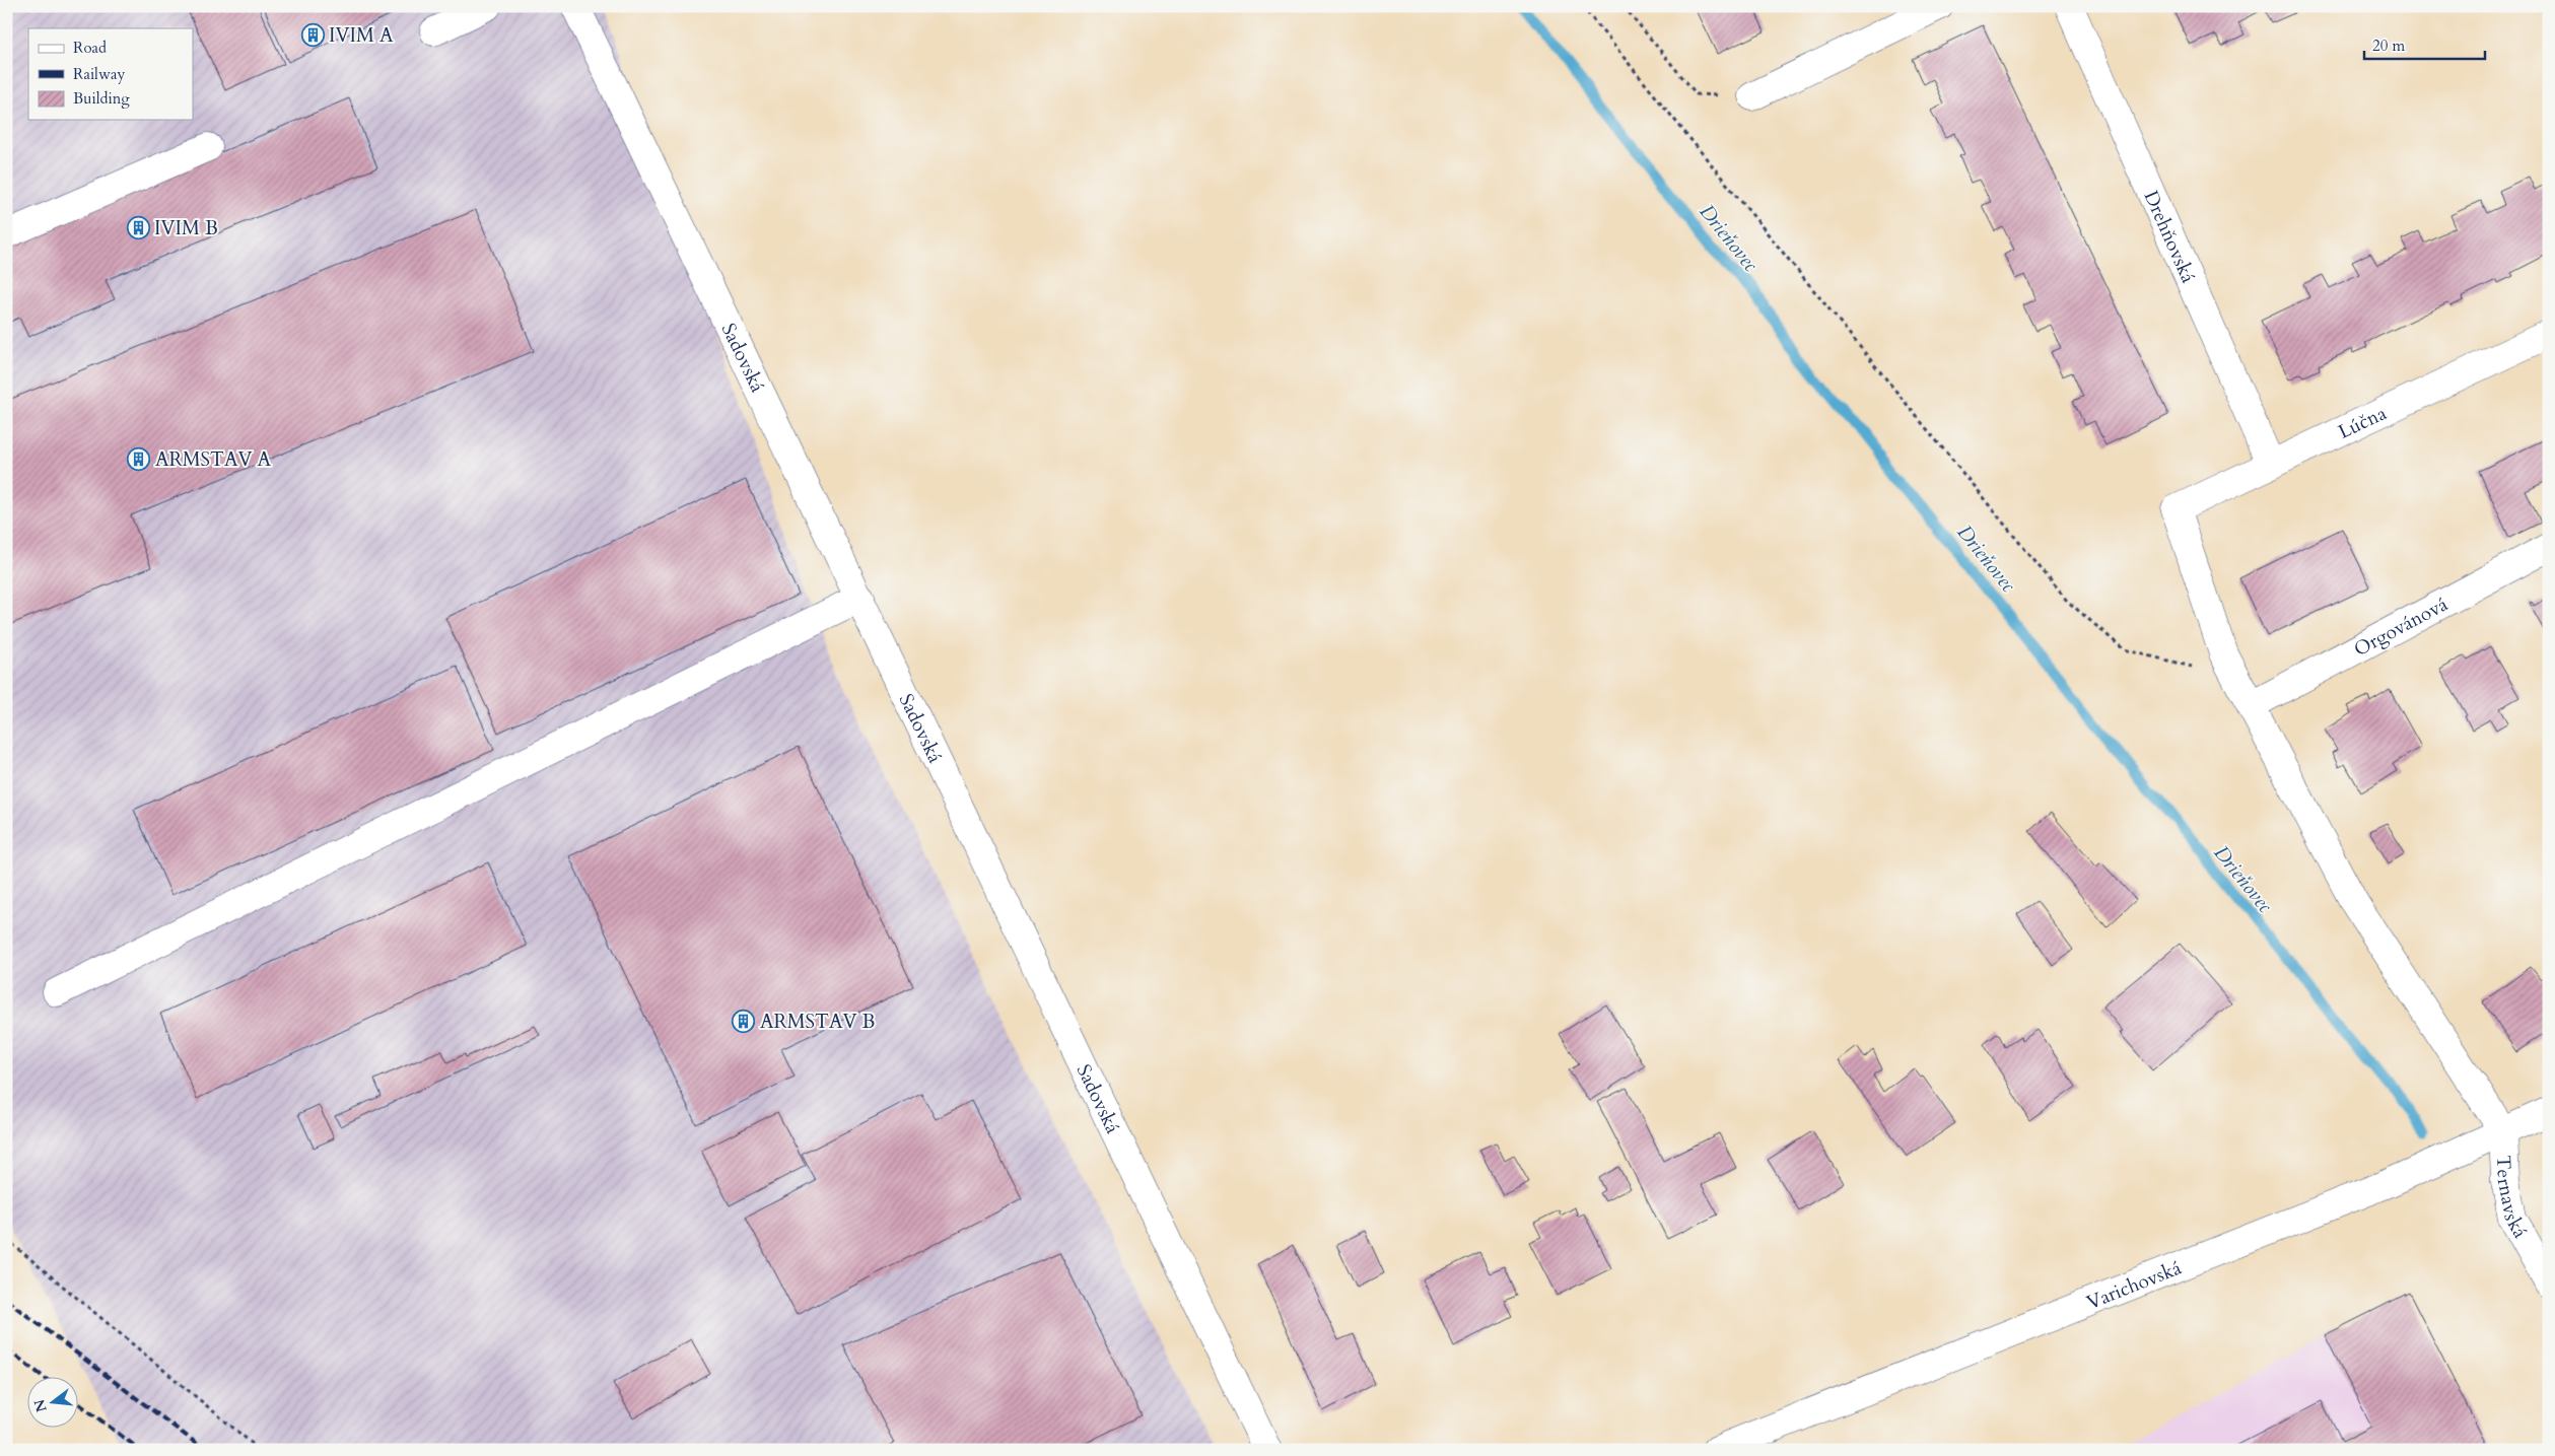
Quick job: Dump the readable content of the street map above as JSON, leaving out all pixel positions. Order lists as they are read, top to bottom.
{
  "streets": {
    "street": [
      "Drehňovská",
      "Sadovská",
      "Lúčna",
      "Orgovánová",
      "Ternavská",
      "Varichovská"
    ]
  },
  "crossings": [
    ["Drehňovská", "Lúčna"],
    ["Ternavská", "Varichovská"]
  ],
  "water": ["Drieňovec"],
  "places": {
    "building": [
      "IVIM A",
      "IVIM B",
      "ARMSTAV A",
      "ARMSTAV B"
    ]
  },
  "legend": ["Road", "Railway", "Building"],
  "scale_bar": "20 m",
  "north": "left"
}
